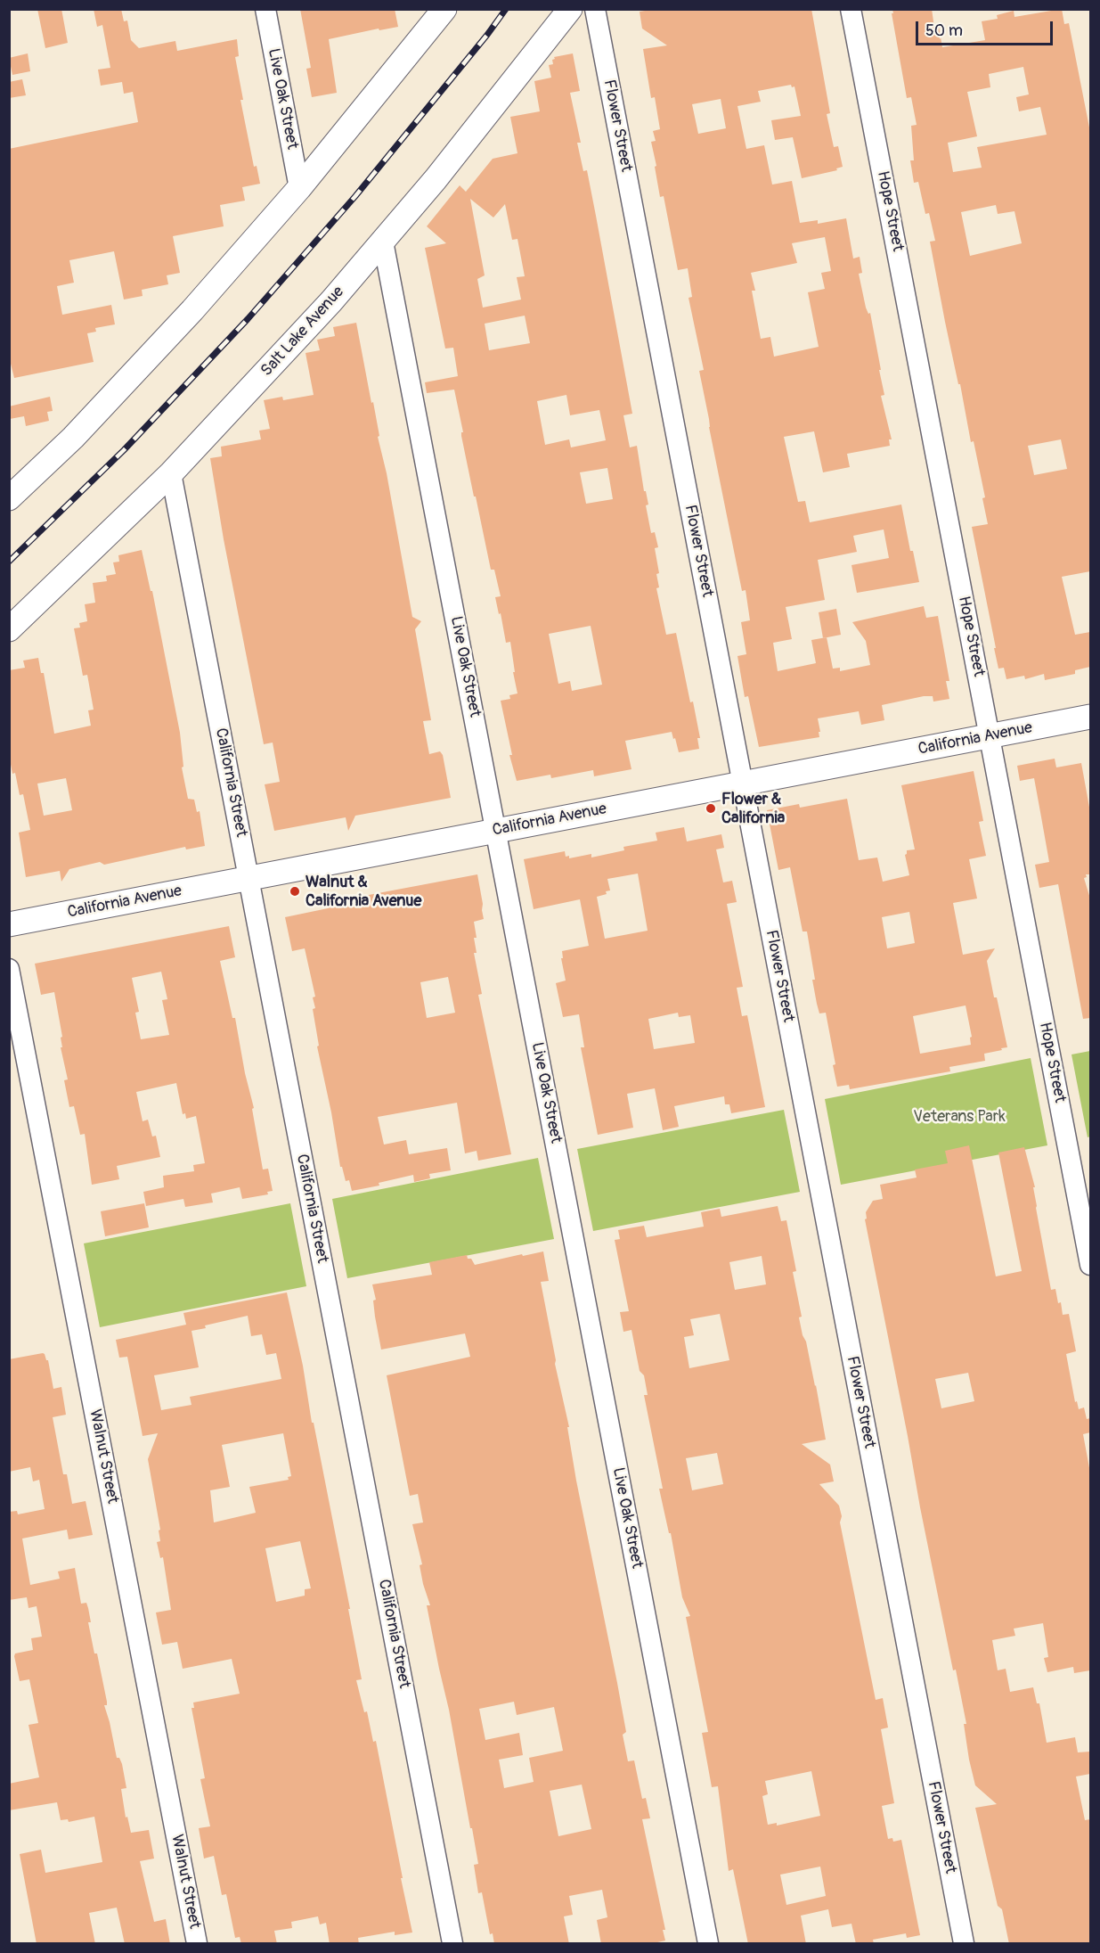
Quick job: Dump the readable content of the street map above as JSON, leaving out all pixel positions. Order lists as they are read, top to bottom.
{
  "streets": {
    "street": [
      "Live Oak Street",
      "Flower Street",
      "Hope Street",
      "Salt Lake Avenue",
      "California Avenue",
      "California Street",
      "Walnut Street"
    ]
  },
  "crossings": [
    ["Live Oak Street", "Salt Lake Avenue"],
    ["Live Oak Street", "California Avenue"],
    ["Flower Street", "California Avenue"],
    ["Hope Street", "California Avenue"],
    ["Salt Lake Avenue", "California Street"],
    ["California Avenue", "California Street"]
  ],
  "parks": ["Veterans Park"],
  "places": ["Flower & California", "Walnut & California Avenue"],
  "scale_bar": "50 m"
}
